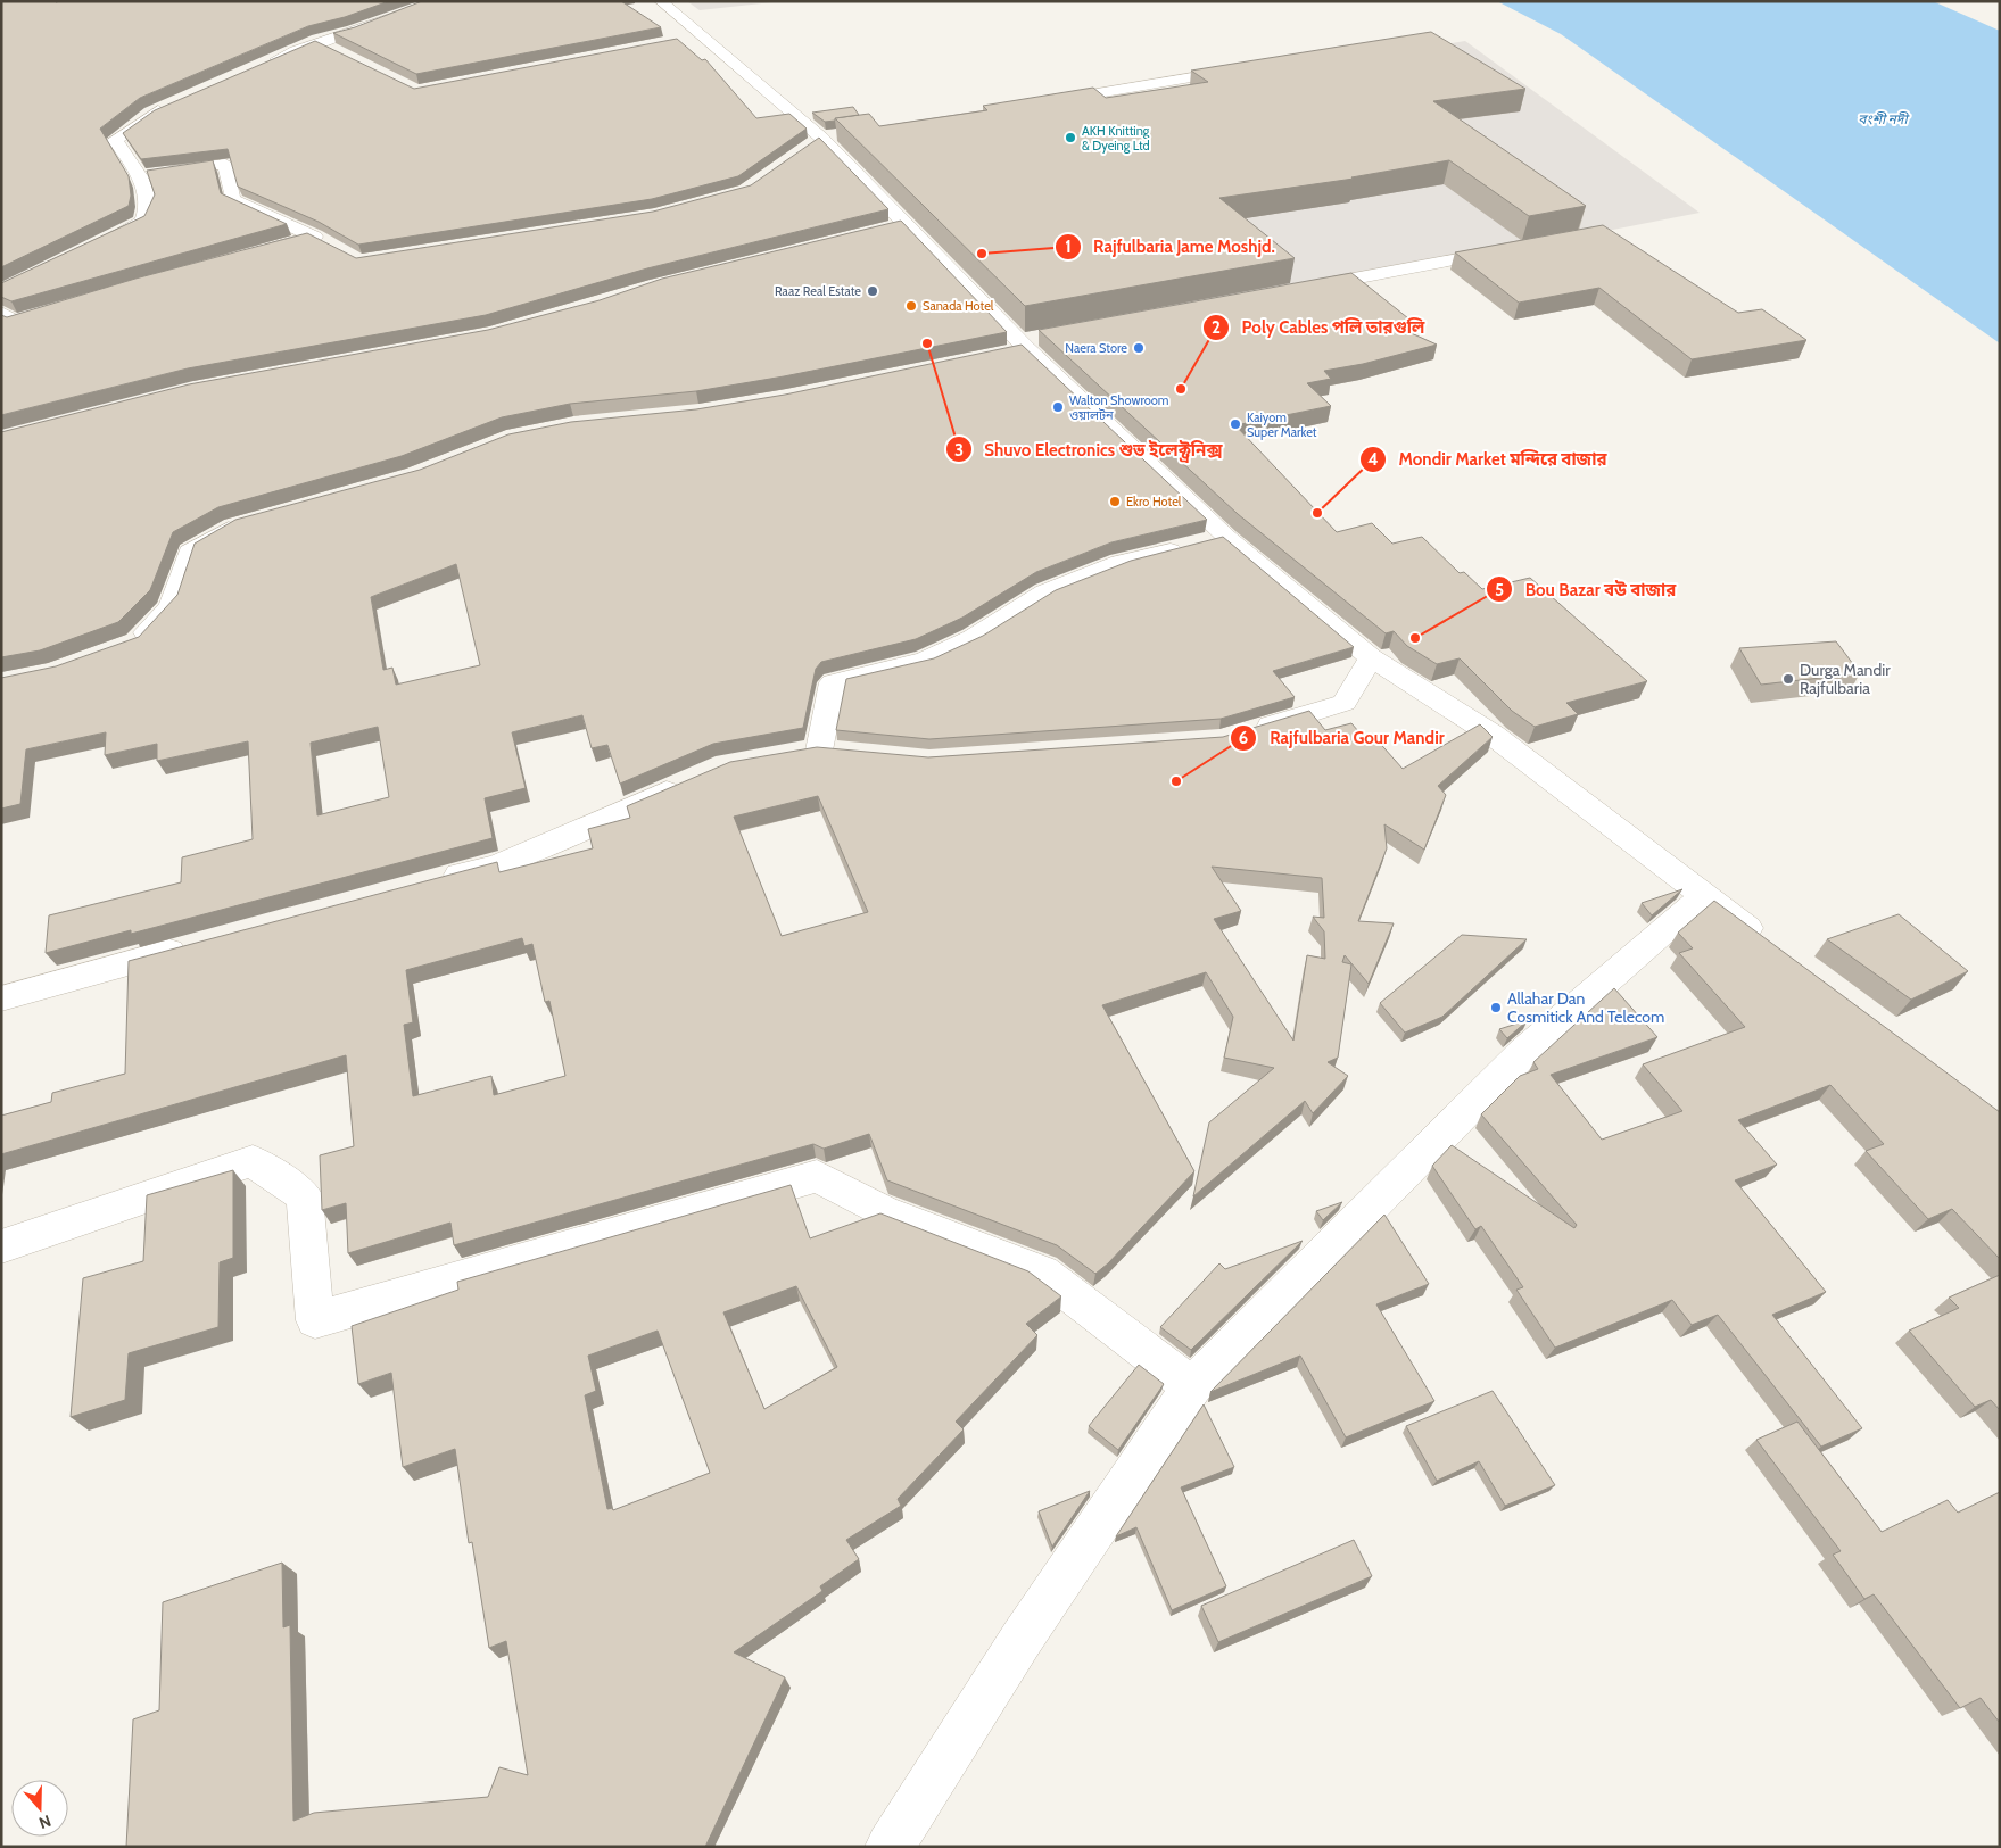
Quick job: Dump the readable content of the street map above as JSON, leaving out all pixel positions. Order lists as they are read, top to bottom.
{
  "water": ["বংশী নদী"],
  "places": [
    "AKH Knitting & Dyeing Ltd",
    "Rajfulbaria Jame Moshjd.",
    "Raaz Real Estate",
    "Sanada Hotel",
    "Shuvo Electronics শুভ ইলেক্ট্রনিক্স",
    "Naera Store",
    "Poly Cables পলি তারগুলি",
    "Walton Showroom ওয়ালটন",
    "Kaiyom Super Market",
    "Ekro Hotel",
    "Mondir Market মন্দিরে বাজার",
    "Bou Bazar বউ বাজার",
    "Durga Mandir Rajfulbaria",
    "Rajfulbaria Gour Mandir",
    "Allahar Dan Cosmitick And Telecom"
  ],
  "north": "bottom"
}
